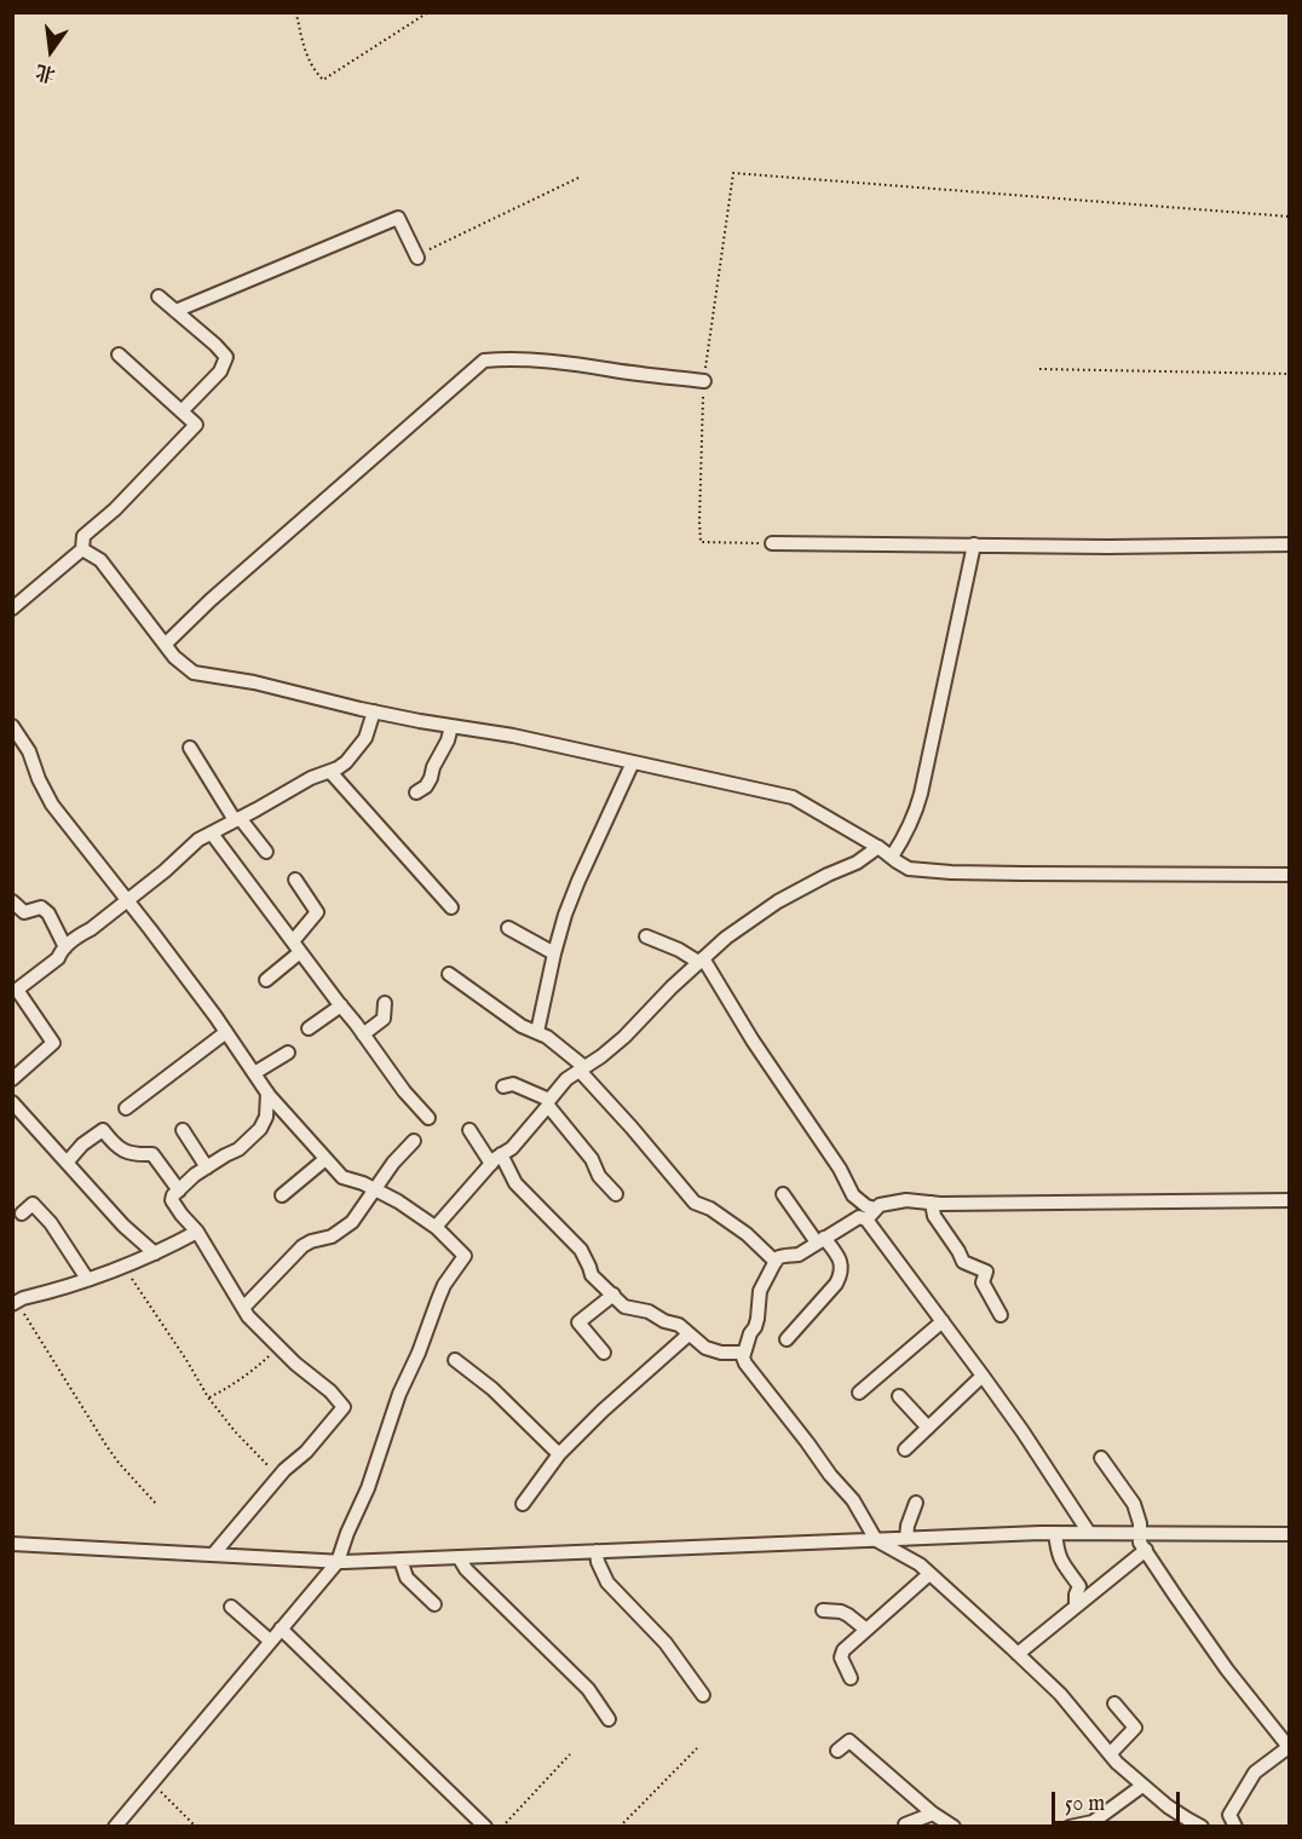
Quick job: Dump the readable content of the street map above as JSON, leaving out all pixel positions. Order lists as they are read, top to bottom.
{
  "scale_bar": "50 m",
  "north": "bottom"
}
